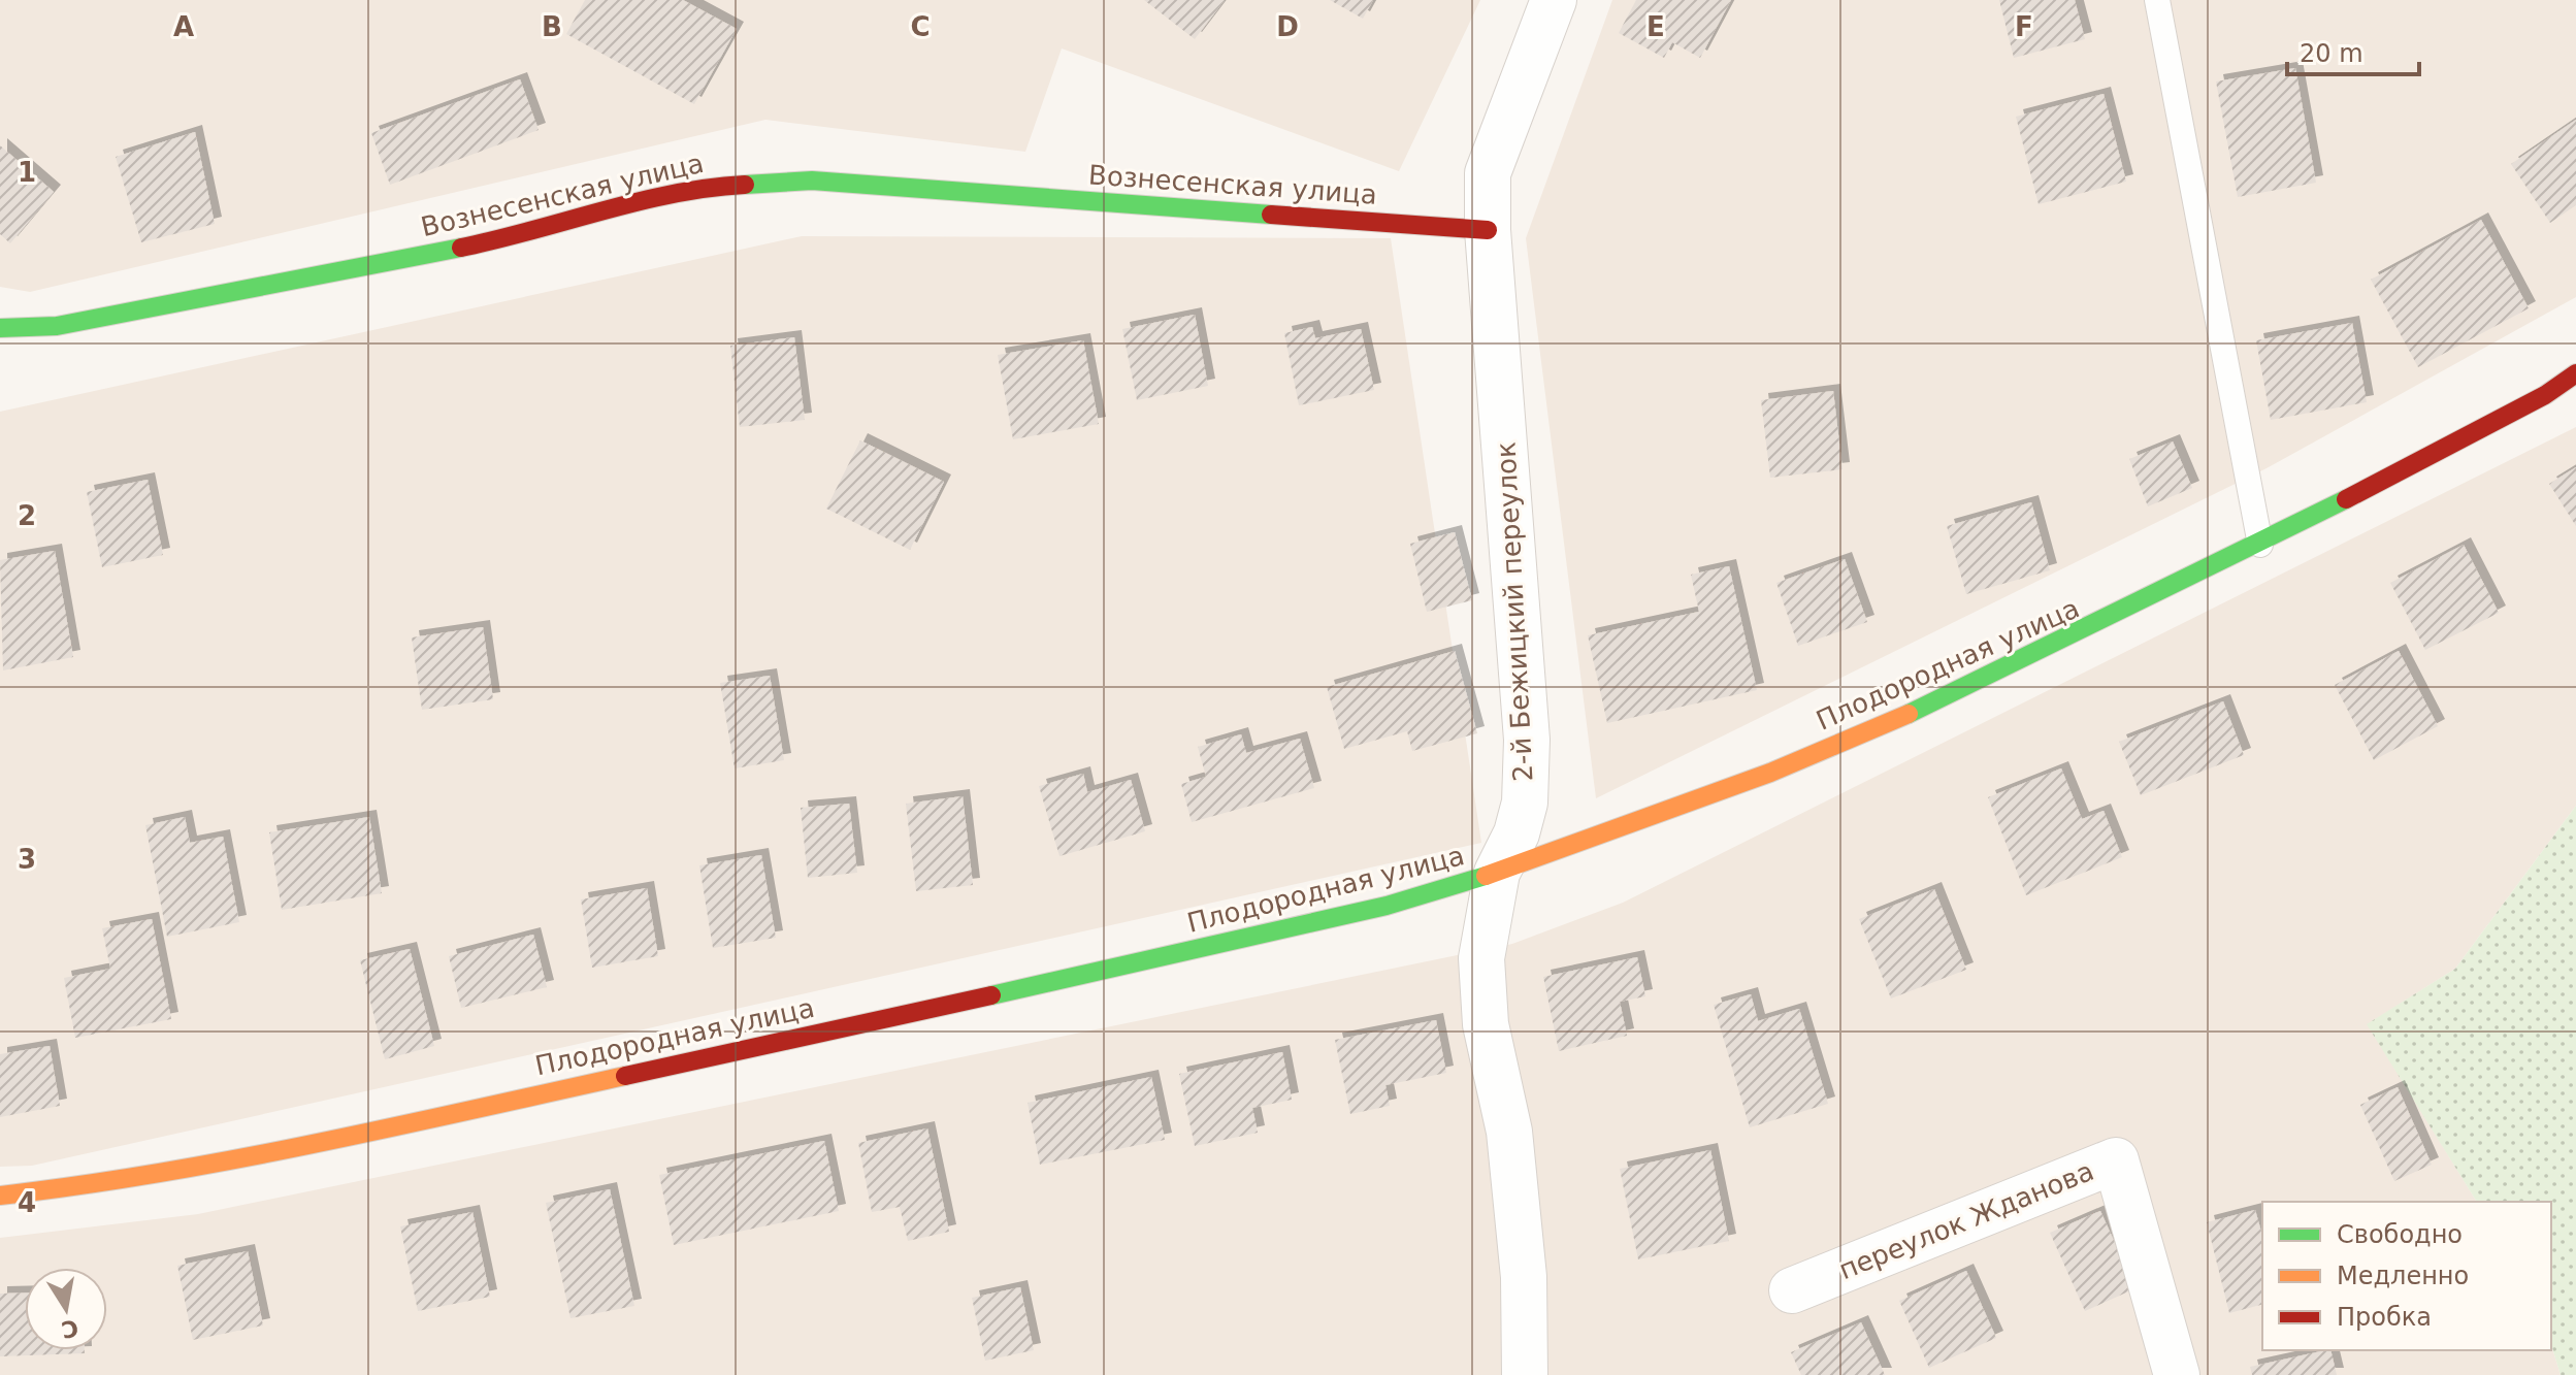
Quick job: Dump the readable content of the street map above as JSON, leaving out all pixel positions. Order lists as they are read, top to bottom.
{
  "streets": {
    "street": [
      "Вознесенская улица",
      "2-й Бежицкий переулок",
      "Плодородная улица",
      "переулок Жданова"
    ]
  },
  "crossings": [
    ["Вознесенская улица", "2-й Бежицкий переулок"],
    ["2-й Бежицкий переулок", "Плодородная улица"]
  ],
  "legend": ["Свободно", "Медленно", "Пробка"],
  "scale_bar": "20 m",
  "north": "bottom",
  "grid": {
    "columns": [
      "A",
      "B",
      "C",
      "D",
      "E",
      "F"
    ],
    "rows": [
      "1",
      "2",
      "3",
      "4"
    ]
  }
}
